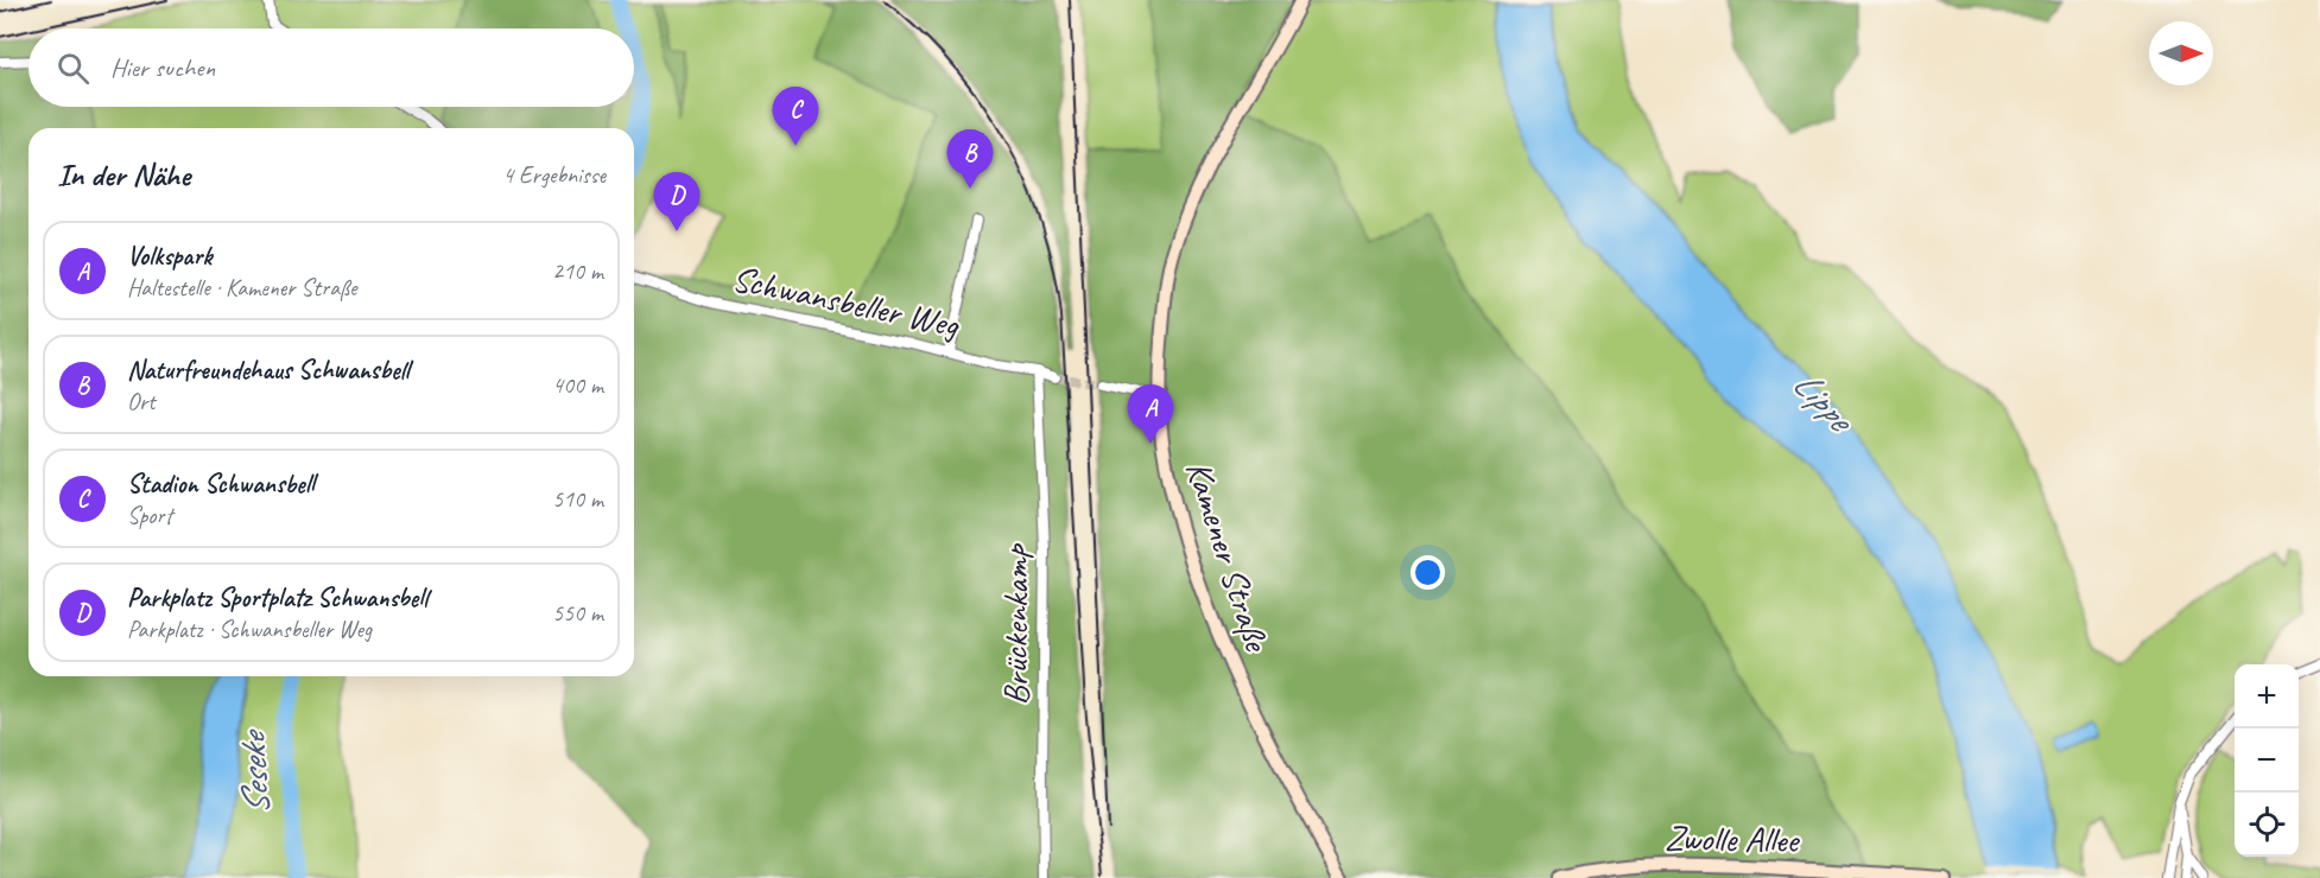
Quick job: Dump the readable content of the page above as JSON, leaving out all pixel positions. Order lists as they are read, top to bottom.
{
  "streets": {
    "main road": ["Kamener Straße", "Zwolle Allee"],
    "street": ["Schwansbeller Weg", "Brückenkamp"]
  },
  "crossings": [
    ["Schwansbeller Weg", "Brückenkamp"]
  ],
  "water": ["Lippe", "Seseke"],
  "north": "right",
  "page": {
    "search": "Hier suchen",
    "pins": [
      "C",
      "B",
      "D",
      "A"
    ],
    "heading": ["In der Nähe", "4 Ergebnisse"],
    "list": [
      {
        "mark": "A",
        "name": "Volkspark",
        "note": "Haltestelle · Kamener Straße",
        "value": "210 m"
      },
      {
        "mark": "B",
        "name": "Naturfreundehaus Schwansbell",
        "note": "Ort",
        "value": "400 m"
      },
      {
        "mark": "C",
        "name": "Stadion Schwansbell",
        "note": "Sport",
        "value": "510 m"
      },
      {
        "mark": "D",
        "name": "Parkplatz Sportplatz Schwansbell",
        "note": "Parkplatz · Schwansbeller Weg",
        "value": "550 m"
      }
    ],
    "map_buttons": ["+", "−"]
  }
}
